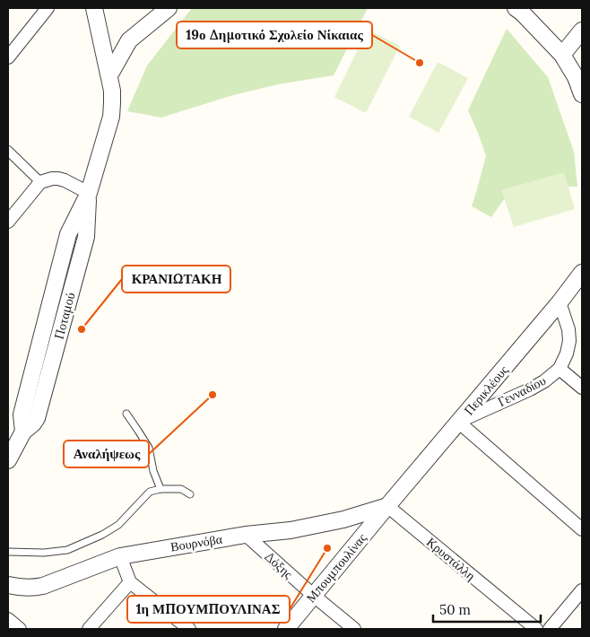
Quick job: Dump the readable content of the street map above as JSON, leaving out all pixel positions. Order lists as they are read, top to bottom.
{
  "streets": {
    "street": [
      "Ποταμού",
      "Περικλέους",
      "Γενναδίου",
      "Βουρνόβα",
      "Κρυστάλλη",
      "Δόξης",
      "Μπουμπουλίνας"
    ]
  },
  "crossings": [
    ["Περικλέους", "Γενναδίου"],
    ["Περικλέους", "Βουρνόβα"],
    ["Περικλέους", "Κρυστάλλη"],
    ["Περικλέους", "Μπουμπουλίνας"],
    ["Βουρνόβα", "Κρυστάλλη"],
    ["Βουρνόβα", "Δόξης"],
    ["Βουρνόβα", "Μπουμπουλίνας"],
    ["Κρυστάλλη", "Μπουμπουλίνας"],
    ["Δόξης", "Μπουμπουλίνας"]
  ],
  "places": [
    "19ο Δημοτικό Σχολείο Νίκαιας",
    "ΚΡΑΝΙΩΤΑΚΗ",
    "Αναλήψεως",
    "1η ΜΠΟΥΜΠΟΥΛΙΝΑΣ"
  ],
  "scale_bar": "50 m"
}
